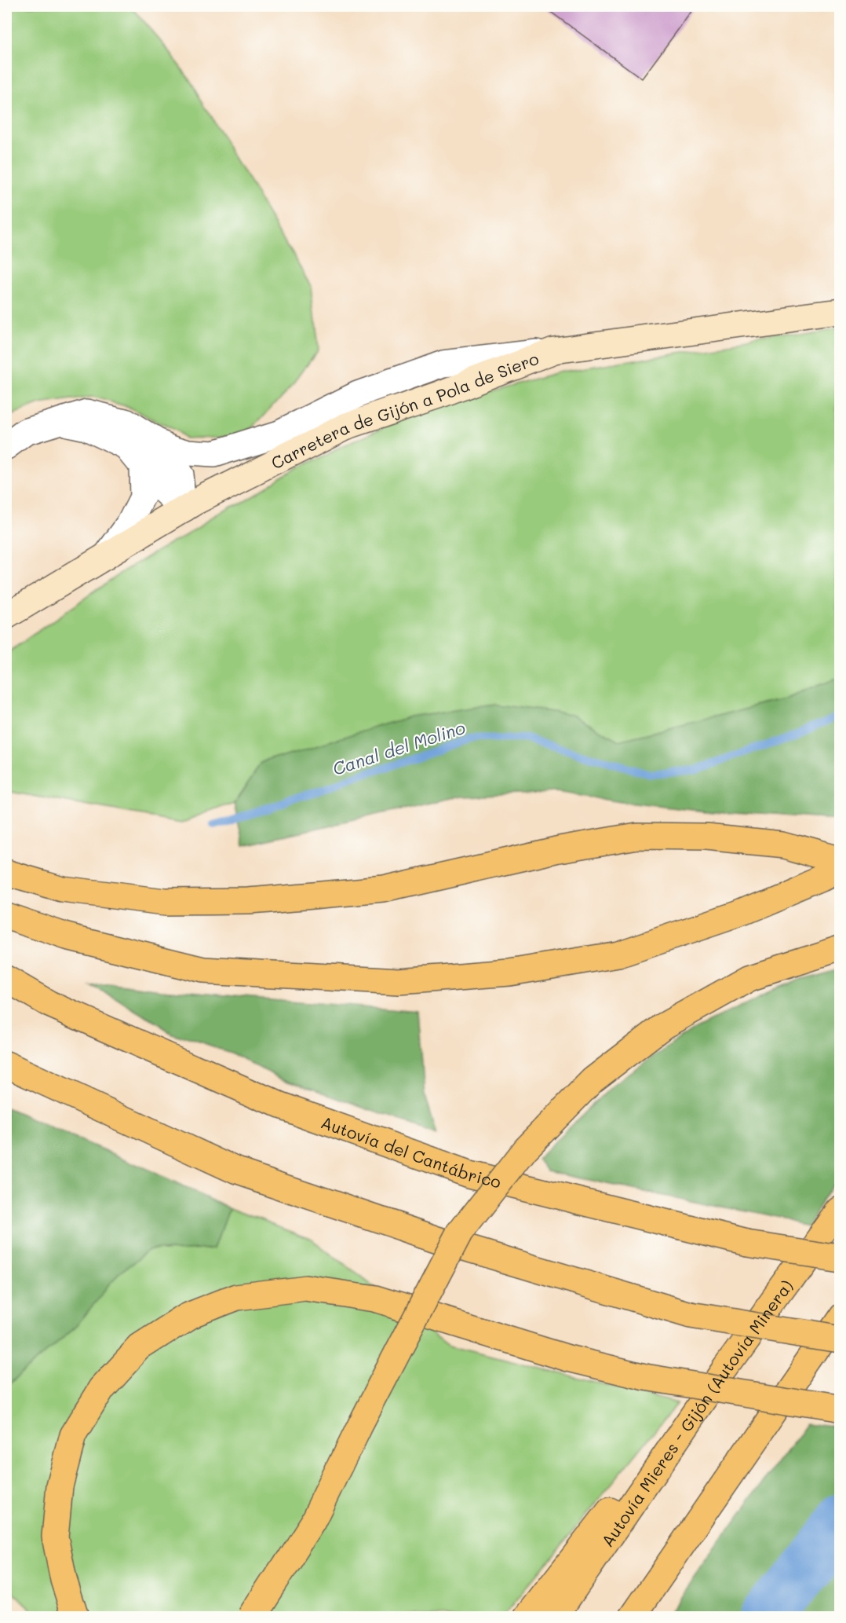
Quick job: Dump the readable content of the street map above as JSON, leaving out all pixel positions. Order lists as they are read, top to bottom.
{
  "streets": {
    "highway": ["Autovía del Cantábrico", "Autovía Mieres - Gijón (Autovía Minera)"],
    "street": ["Carretera de Gijón a Pola de Siero"]
  },
  "water": ["Canal del Molino"]
}
